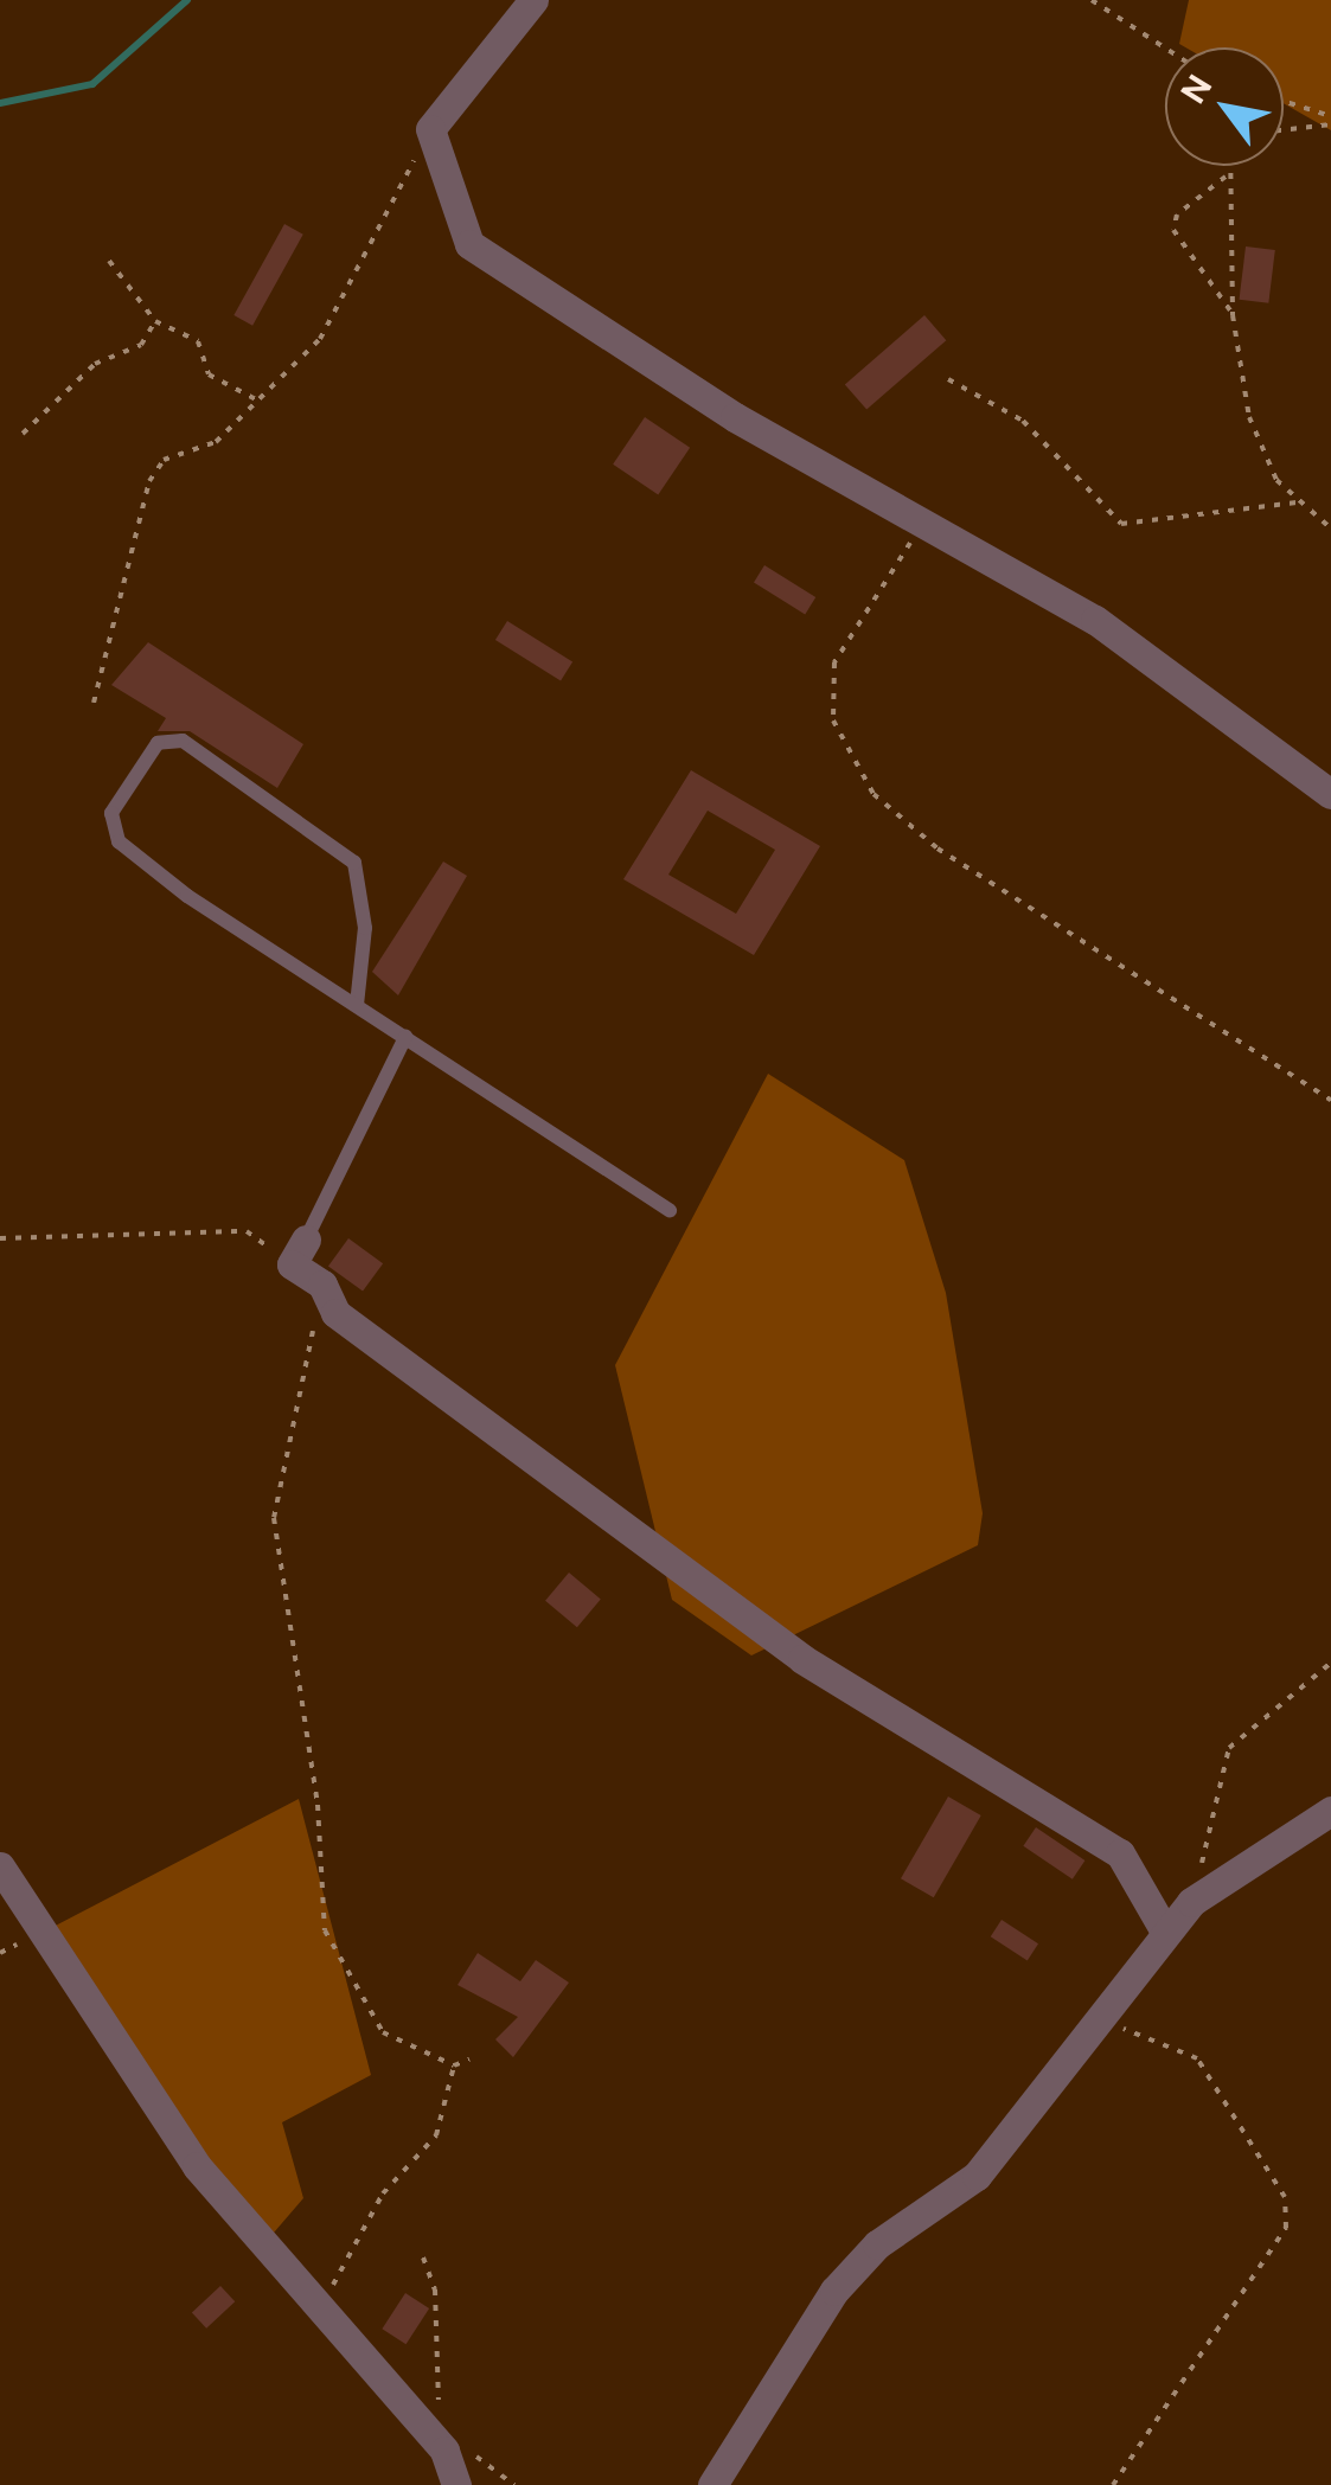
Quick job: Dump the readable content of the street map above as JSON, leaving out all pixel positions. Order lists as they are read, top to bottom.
{
  "north": "top left"
}
